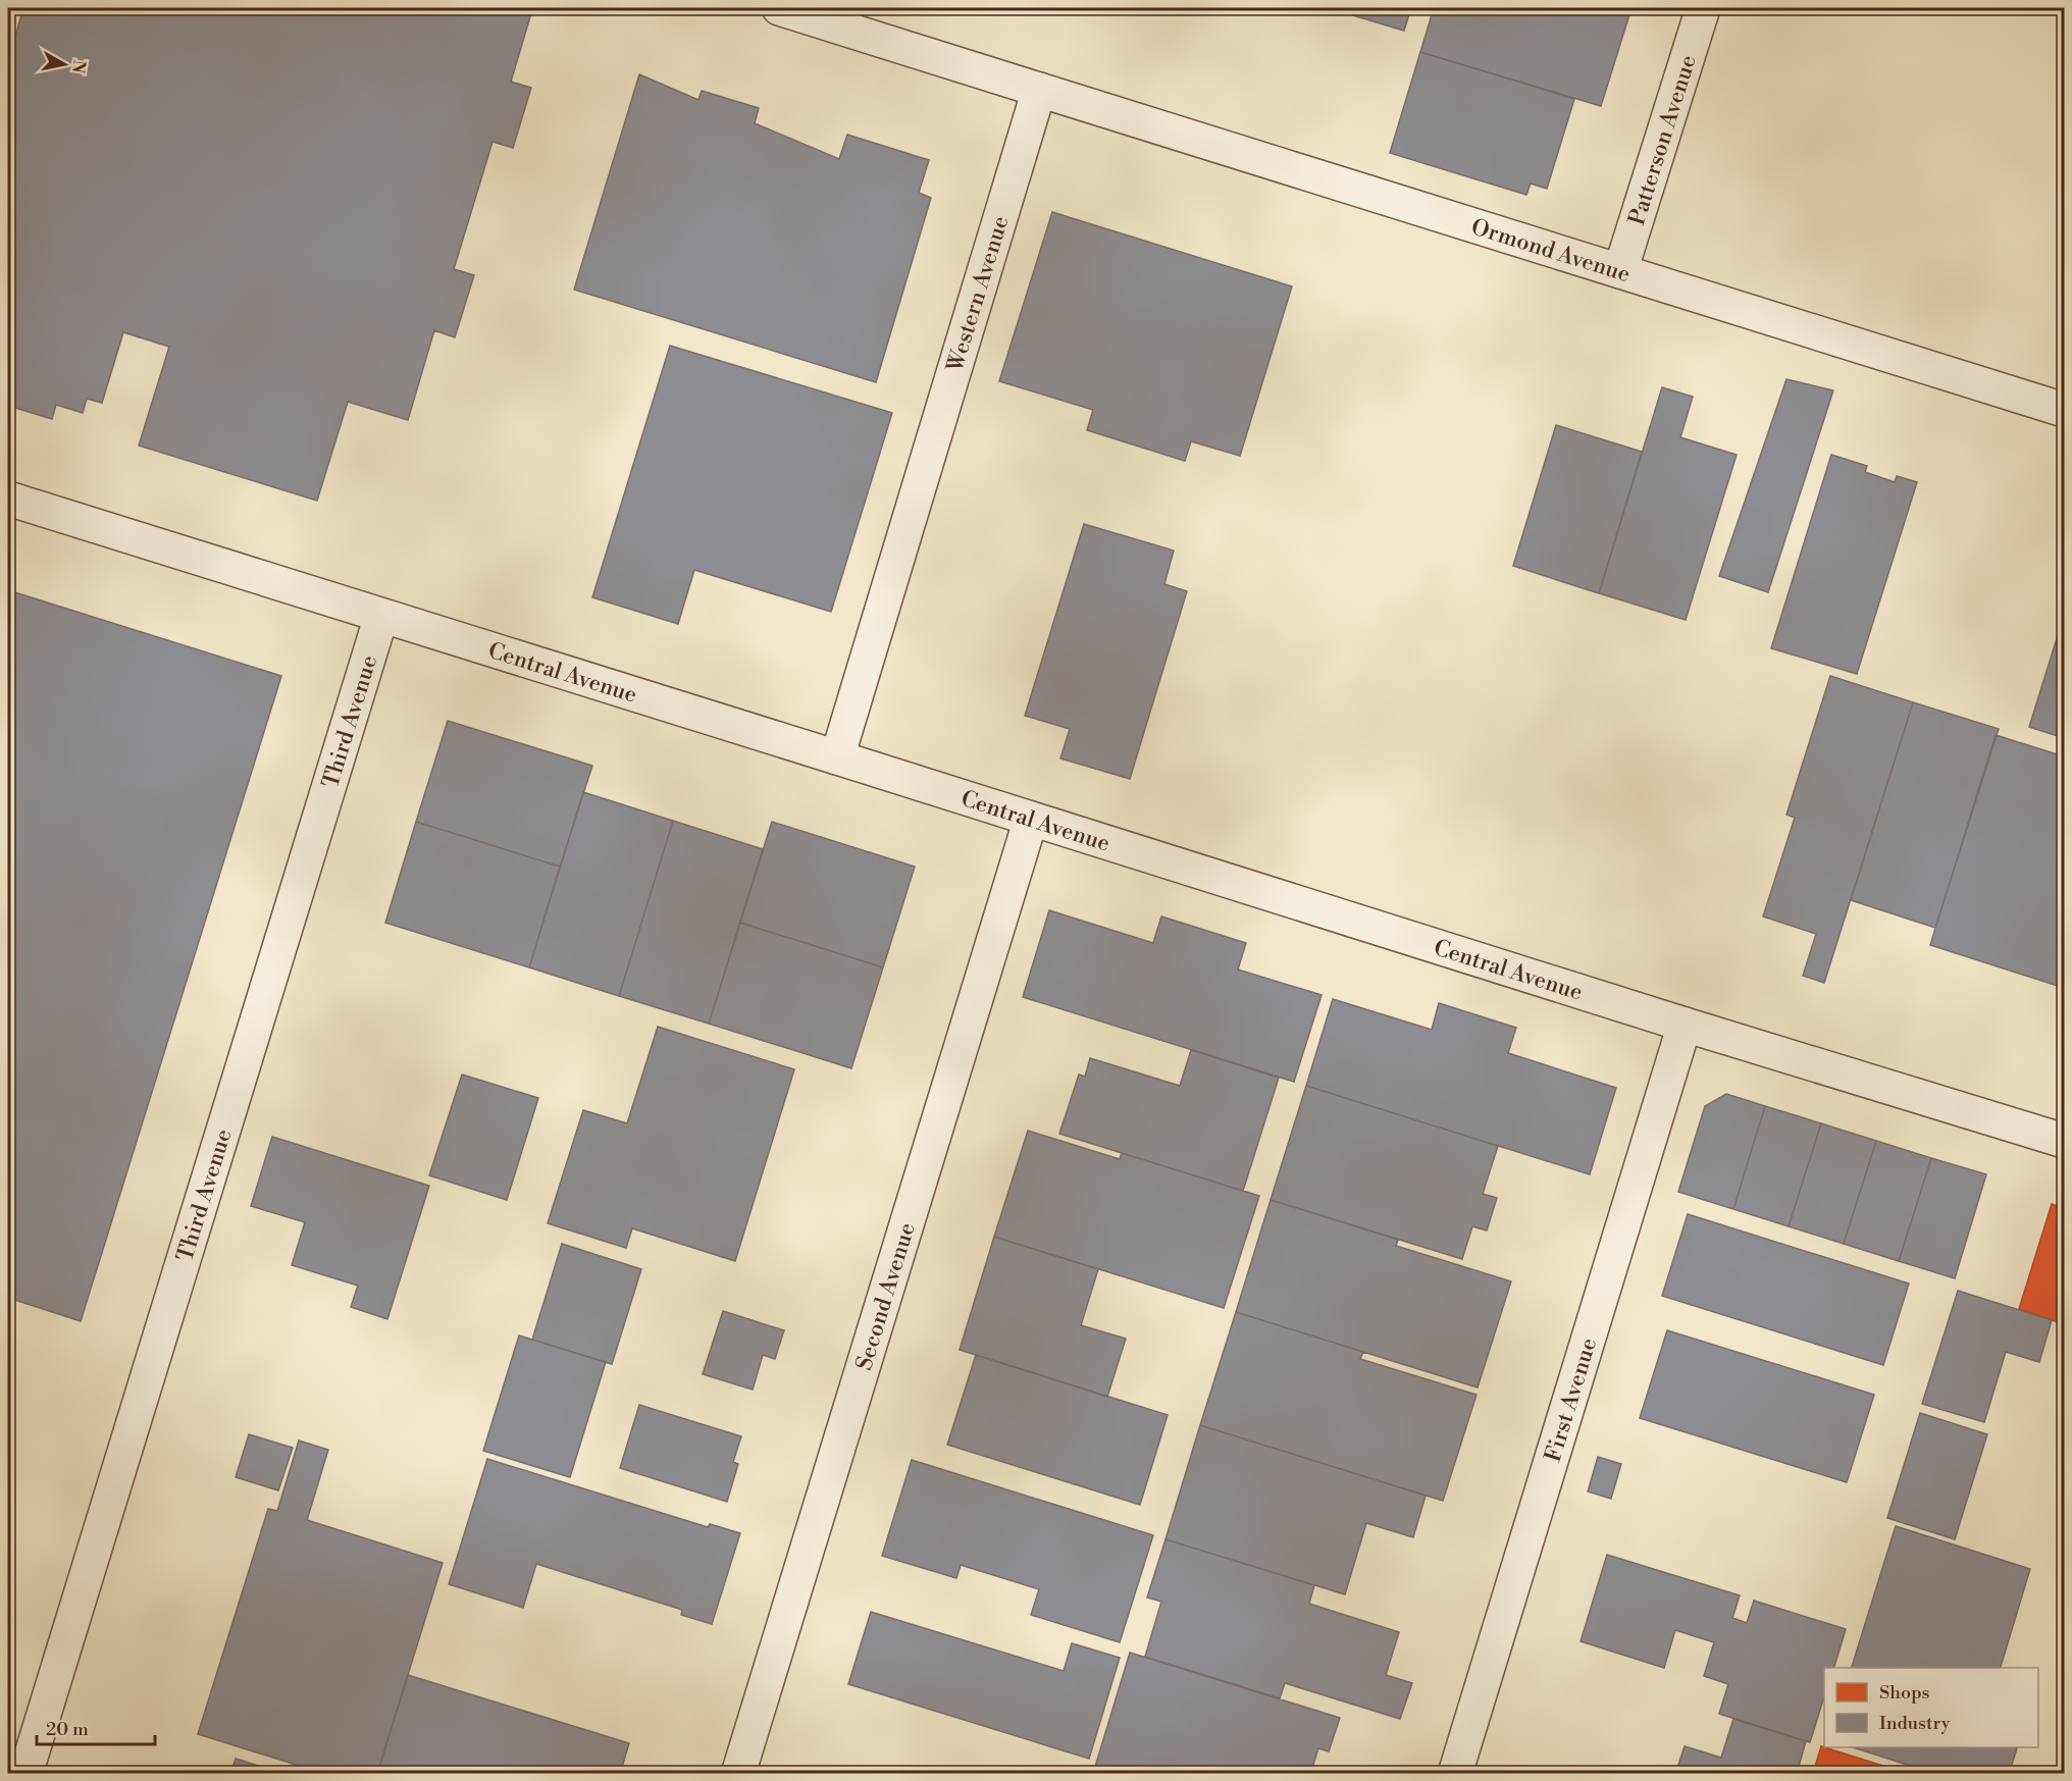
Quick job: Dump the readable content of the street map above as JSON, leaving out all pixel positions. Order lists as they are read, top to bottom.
{
  "streets": {
    "street": [
      "Patterson Avenue",
      "Ormond Avenue",
      "Western Avenue",
      "Central Avenue",
      "Third Avenue",
      "Second Avenue",
      "First Avenue"
    ]
  },
  "crossings": [
    ["Patterson Avenue", "Ormond Avenue"],
    ["Ormond Avenue", "Western Avenue"],
    ["Western Avenue", "Central Avenue"],
    ["Central Avenue", "Third Avenue"],
    ["Central Avenue", "Second Avenue"],
    ["Central Avenue", "First Avenue"]
  ],
  "legend": ["Shops", "Industry"],
  "scale_bar": "20 m",
  "north": "right"
}
